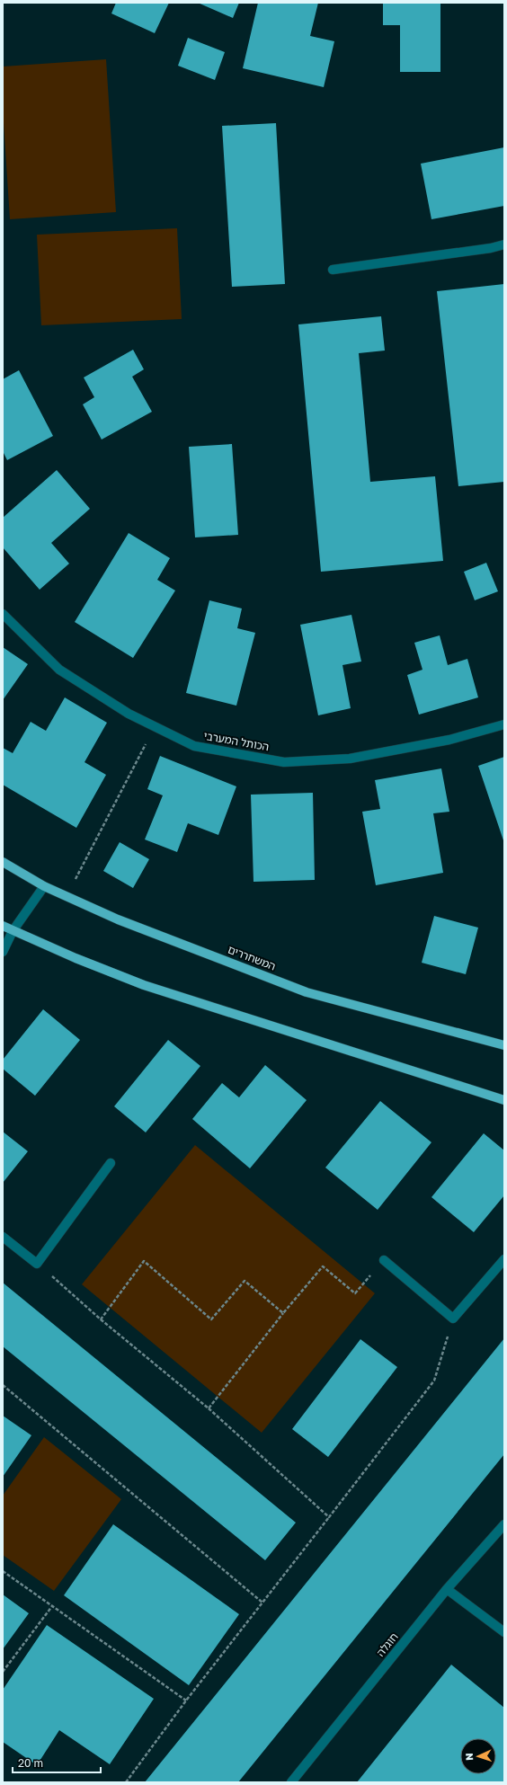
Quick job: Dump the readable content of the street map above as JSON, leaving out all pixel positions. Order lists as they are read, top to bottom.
{
  "streets": {
    "main road": ["המשחררים"],
    "street": ["הכותל המערבי", "חוגלה"]
  },
  "scale_bar": "20 m",
  "north": "left"
}
